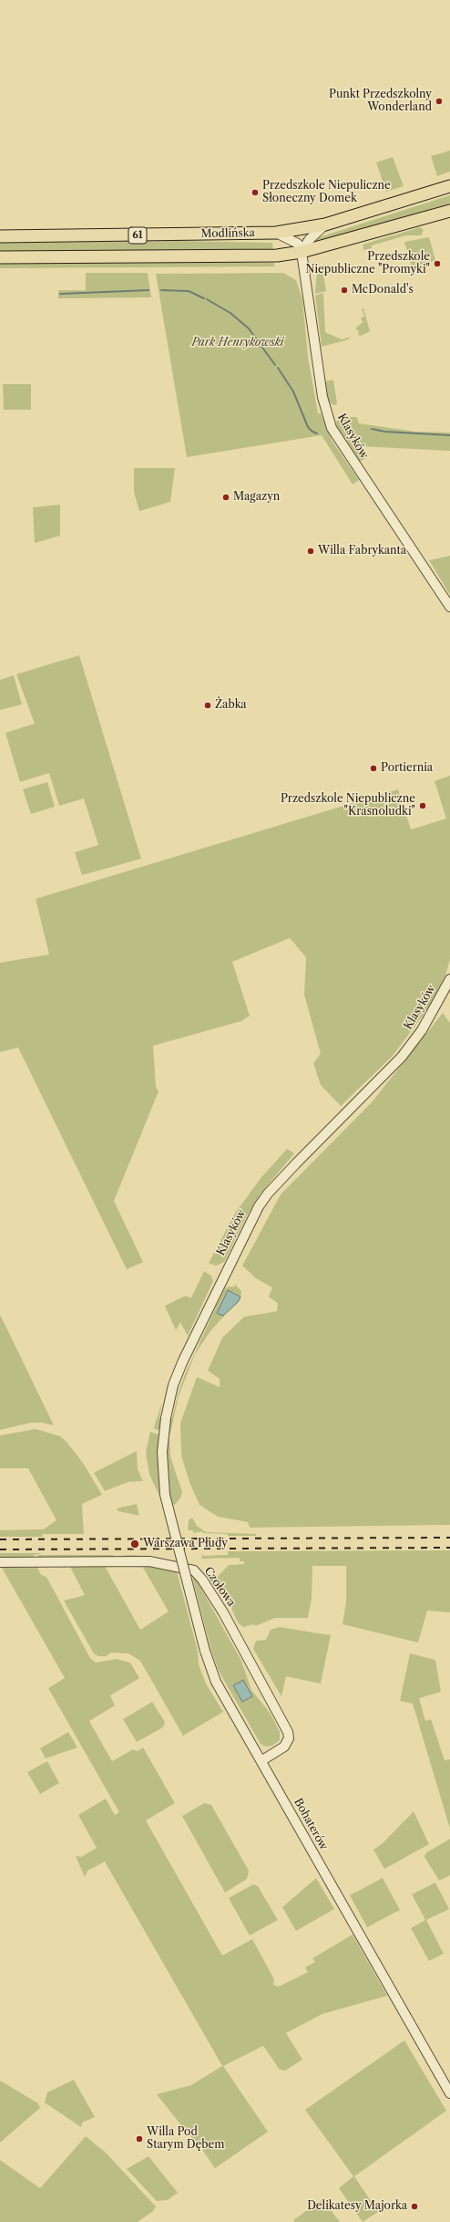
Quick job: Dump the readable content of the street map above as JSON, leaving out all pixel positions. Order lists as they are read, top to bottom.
{
  "streets": {
    "main road": ["Modlińska", "61"],
    "street": ["Klasyków", "Czołowa", "Bohaterów"]
  },
  "crossings": [
    ["Modlińska", "Klasyków"],
    ["Klasyków", "Bohaterów"],
    ["Czołowa", "Bohaterów"]
  ],
  "parks": ["Park Henrykowski"],
  "places": [
    "Punkt Przedszkolny Wonderland",
    "Przedszkole Niepuliczne Słoneczny Domek",
    "Przedszkole Niepubliczne \"Promyki\"",
    "McDonald's",
    "Magazyn",
    "Willa Fabrykanta",
    "Żabka",
    "Portiernia",
    "Przedszkole Niepubliczne \"Krasnoludki\"",
    "Warszawa Płudy",
    "Willa Pod Starym Dębem",
    "Delikatesy Majorka"
  ]
}
